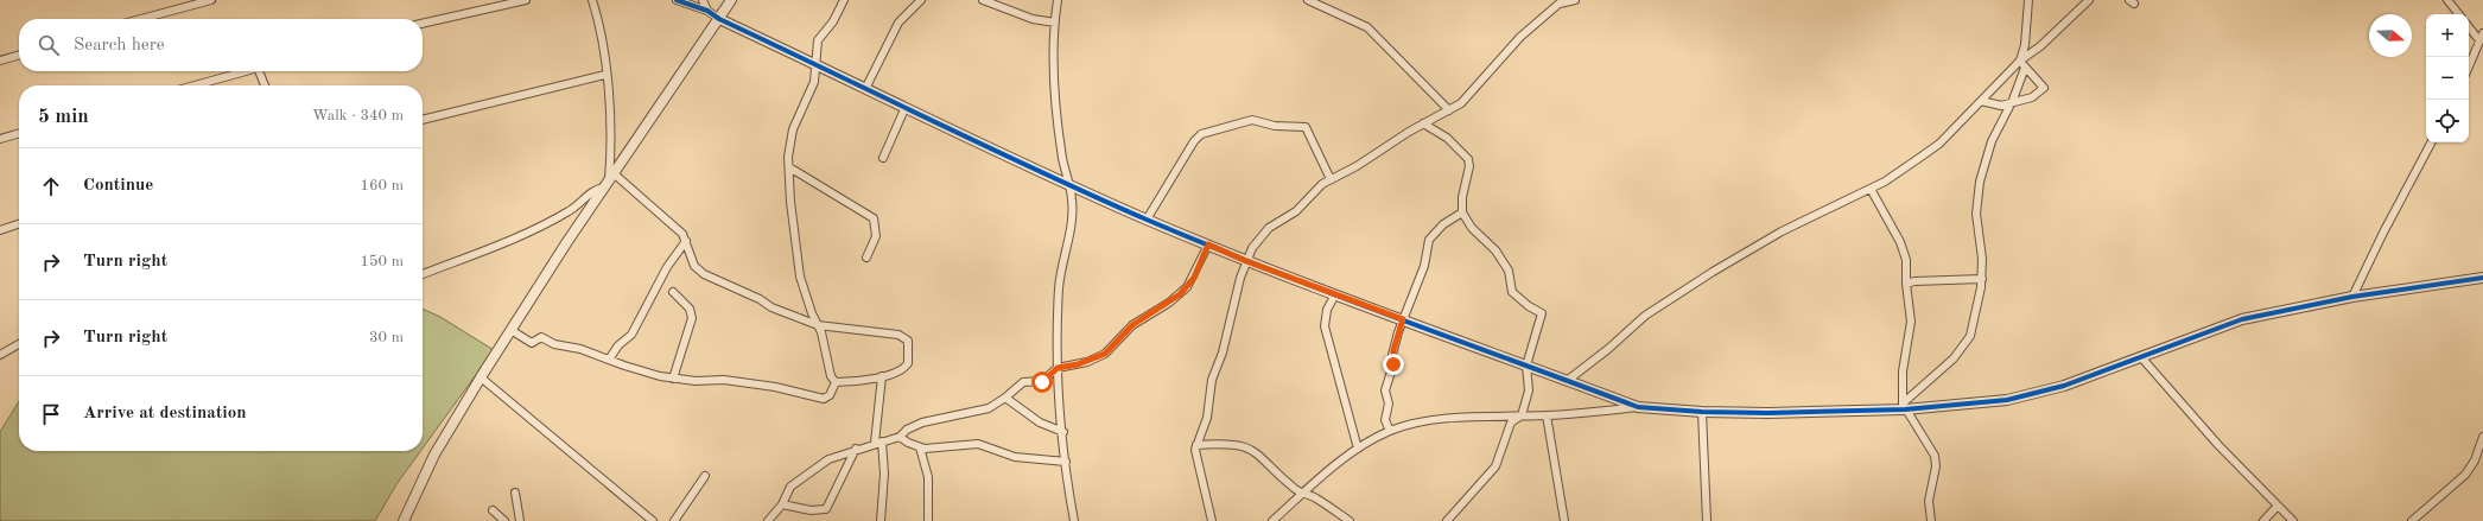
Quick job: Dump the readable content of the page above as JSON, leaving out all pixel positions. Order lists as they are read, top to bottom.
{
  "north": "right",
  "page": {
    "map_buttons": ["+", "−"],
    "search": "Search here",
    "heading": ["5 min", "Walk · 340 m"],
    "list": [
      ["Continue", "160 m"],
      ["Turn right", "150 m"],
      ["Turn right", "30 m"],
      "Arrive at destination"
    ]
  }
}
